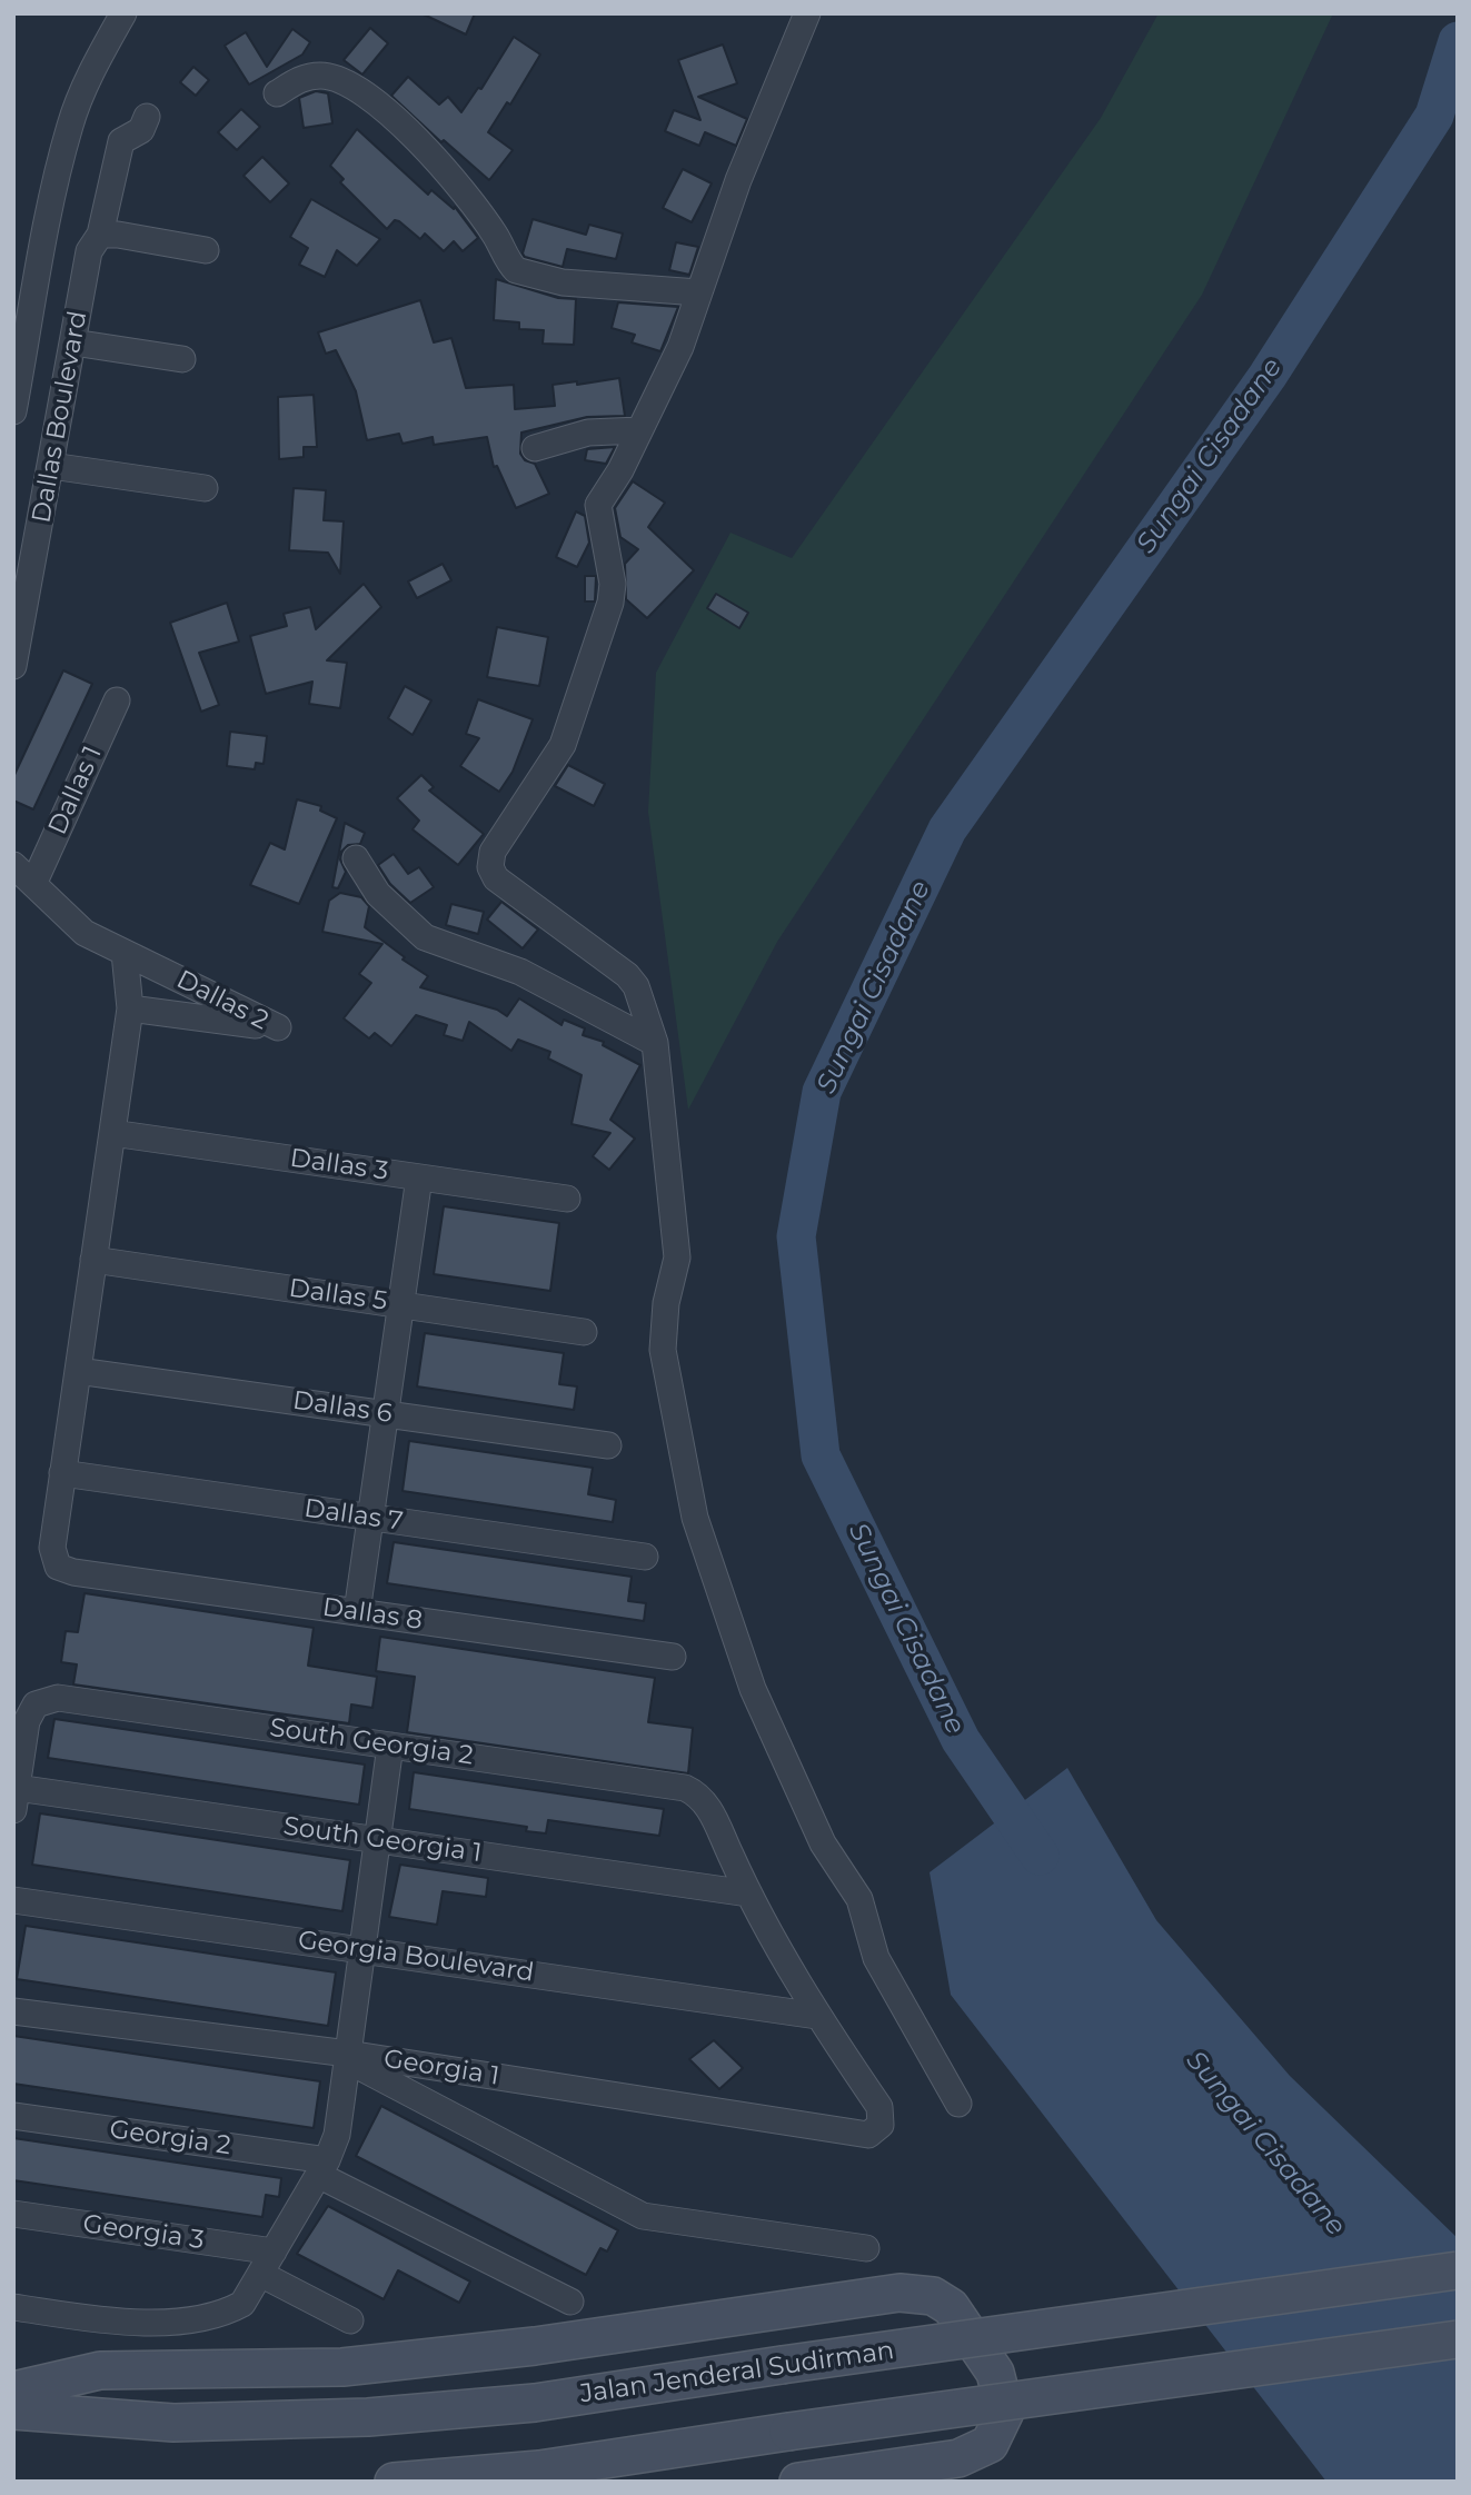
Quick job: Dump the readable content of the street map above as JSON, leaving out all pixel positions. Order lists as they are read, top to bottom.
{
  "streets": {
    "main road": ["Jalan Jenderal Sudirman"],
    "street": [
      "Dallas Boulevard",
      "Dallas 1",
      "Dallas 2",
      "Dallas 3",
      "Dallas 5",
      "Dallas 6",
      "Dallas 7",
      "Dallas 8",
      "South Georgia 2",
      "South Georgia 1",
      "Georgia Boulevard",
      "Georgia 1",
      "Georgia 2",
      "Georgia 3"
    ]
  },
  "crossings": [
    ["Dallas 7", "Dallas 8"],
    ["South Georgia 2", "South Georgia 1"],
    ["Georgia Boulevard", "Georgia 1"]
  ],
  "water": ["Sungai Cisadane"]
}
